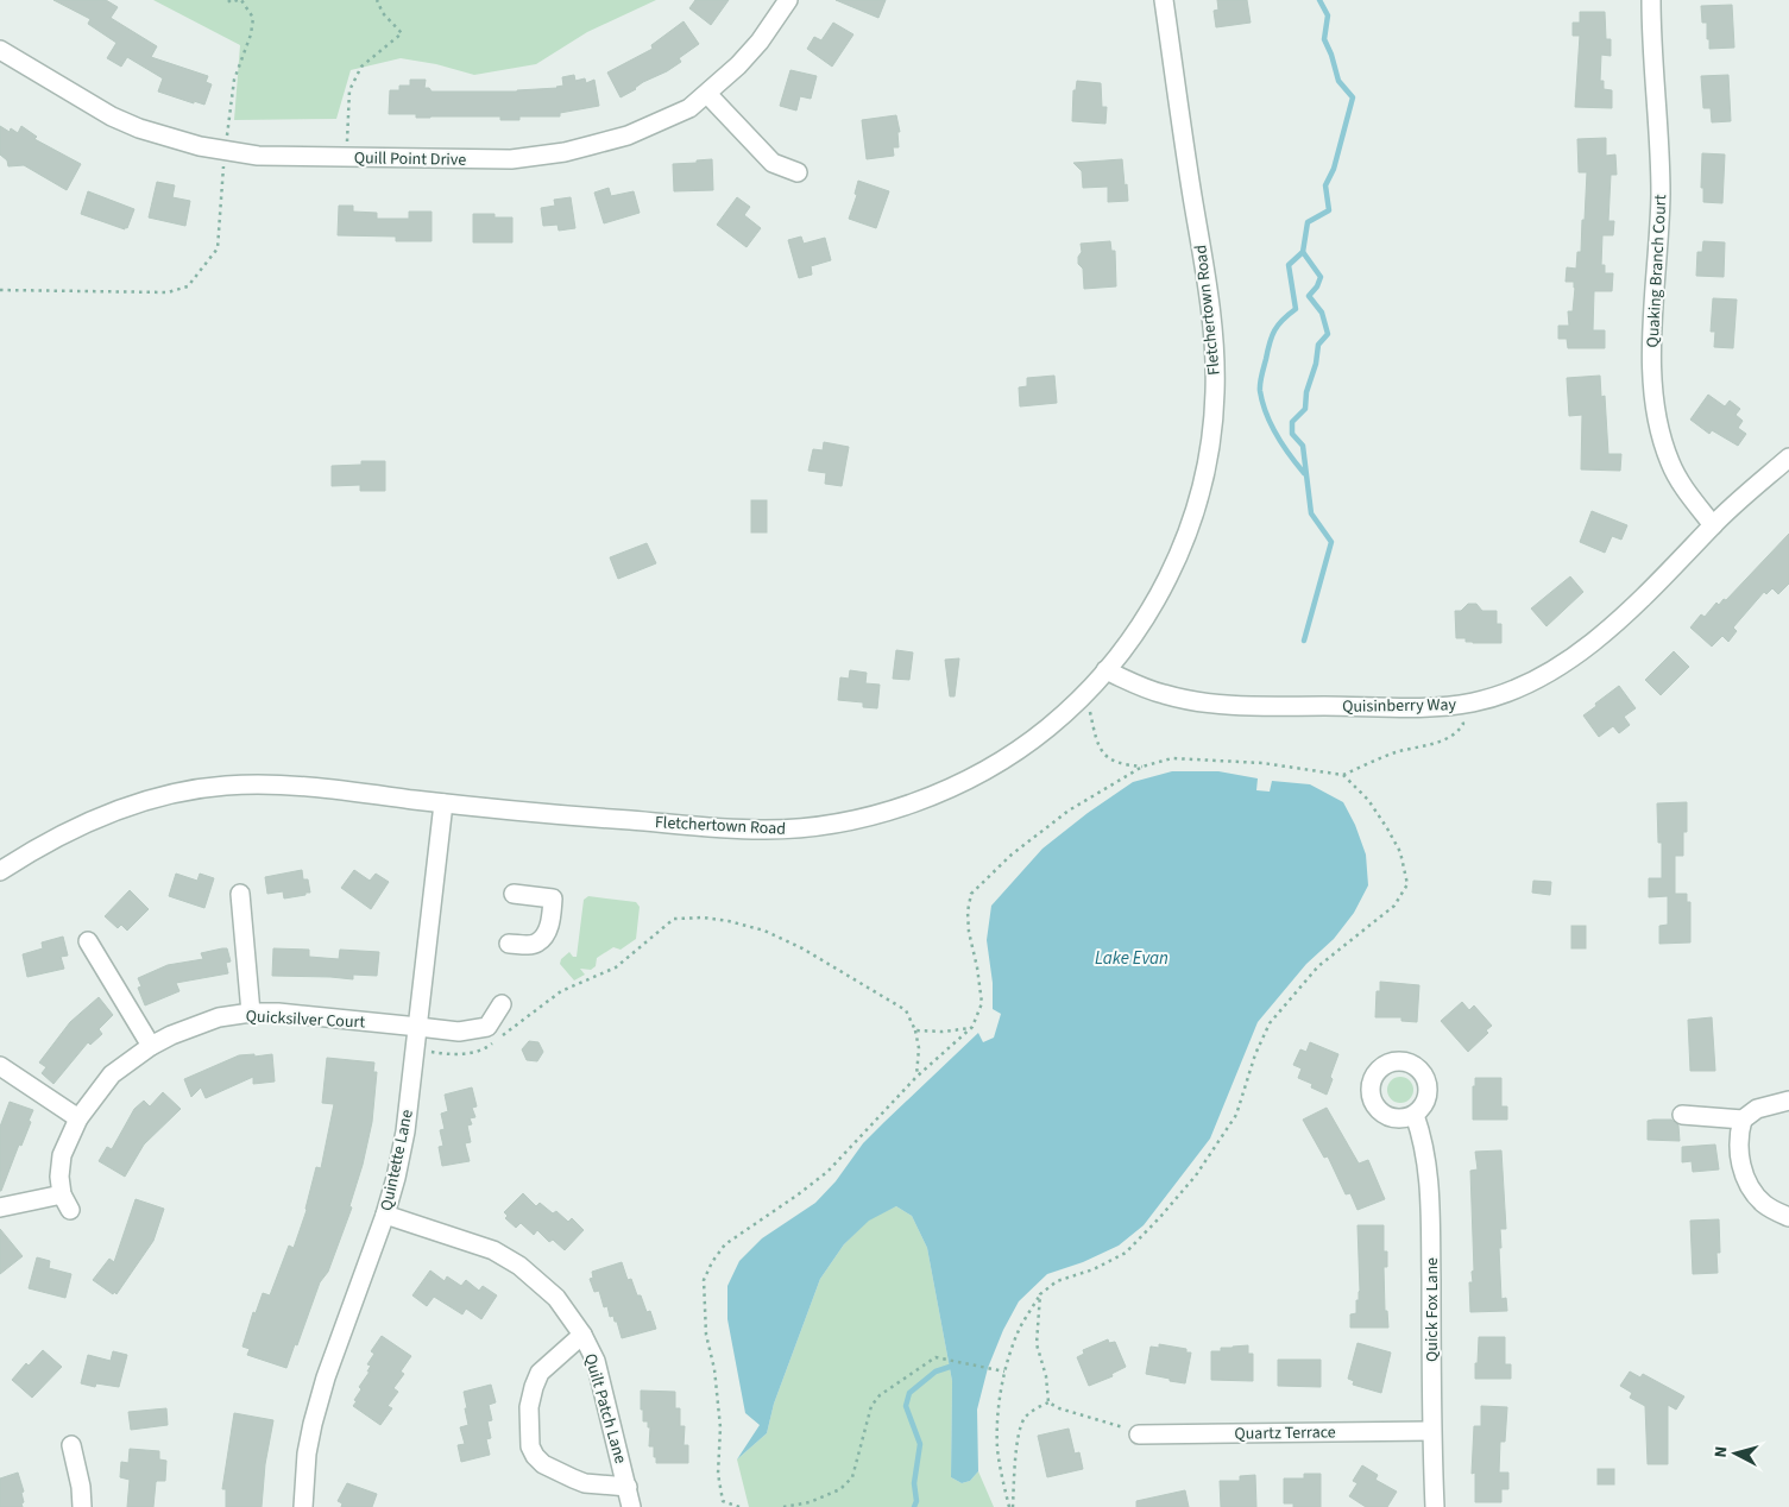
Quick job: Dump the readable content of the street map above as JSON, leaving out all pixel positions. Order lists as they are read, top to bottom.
{
  "streets": {
    "street": [
      "Quill Point Drive",
      "Quaking Branch Court",
      "Fletchertown Road",
      "Quisinberry Way",
      "Quicksilver Court",
      "Quintette Lane",
      "Quick Fox Lane",
      "Quilt Patch Lane",
      "Quartz Terrace"
    ]
  },
  "crossings": [
    ["Quaking Branch Court", "Quisinberry Way"],
    ["Fletchertown Road", "Quisinberry Way"],
    ["Fletchertown Road", "Quintette Lane"],
    ["Quicksilver Court", "Quintette Lane"],
    ["Quintette Lane", "Quilt Patch Lane"],
    ["Quick Fox Lane", "Quartz Terrace"]
  ],
  "water": ["Lake Evan"],
  "north": "left"
}
